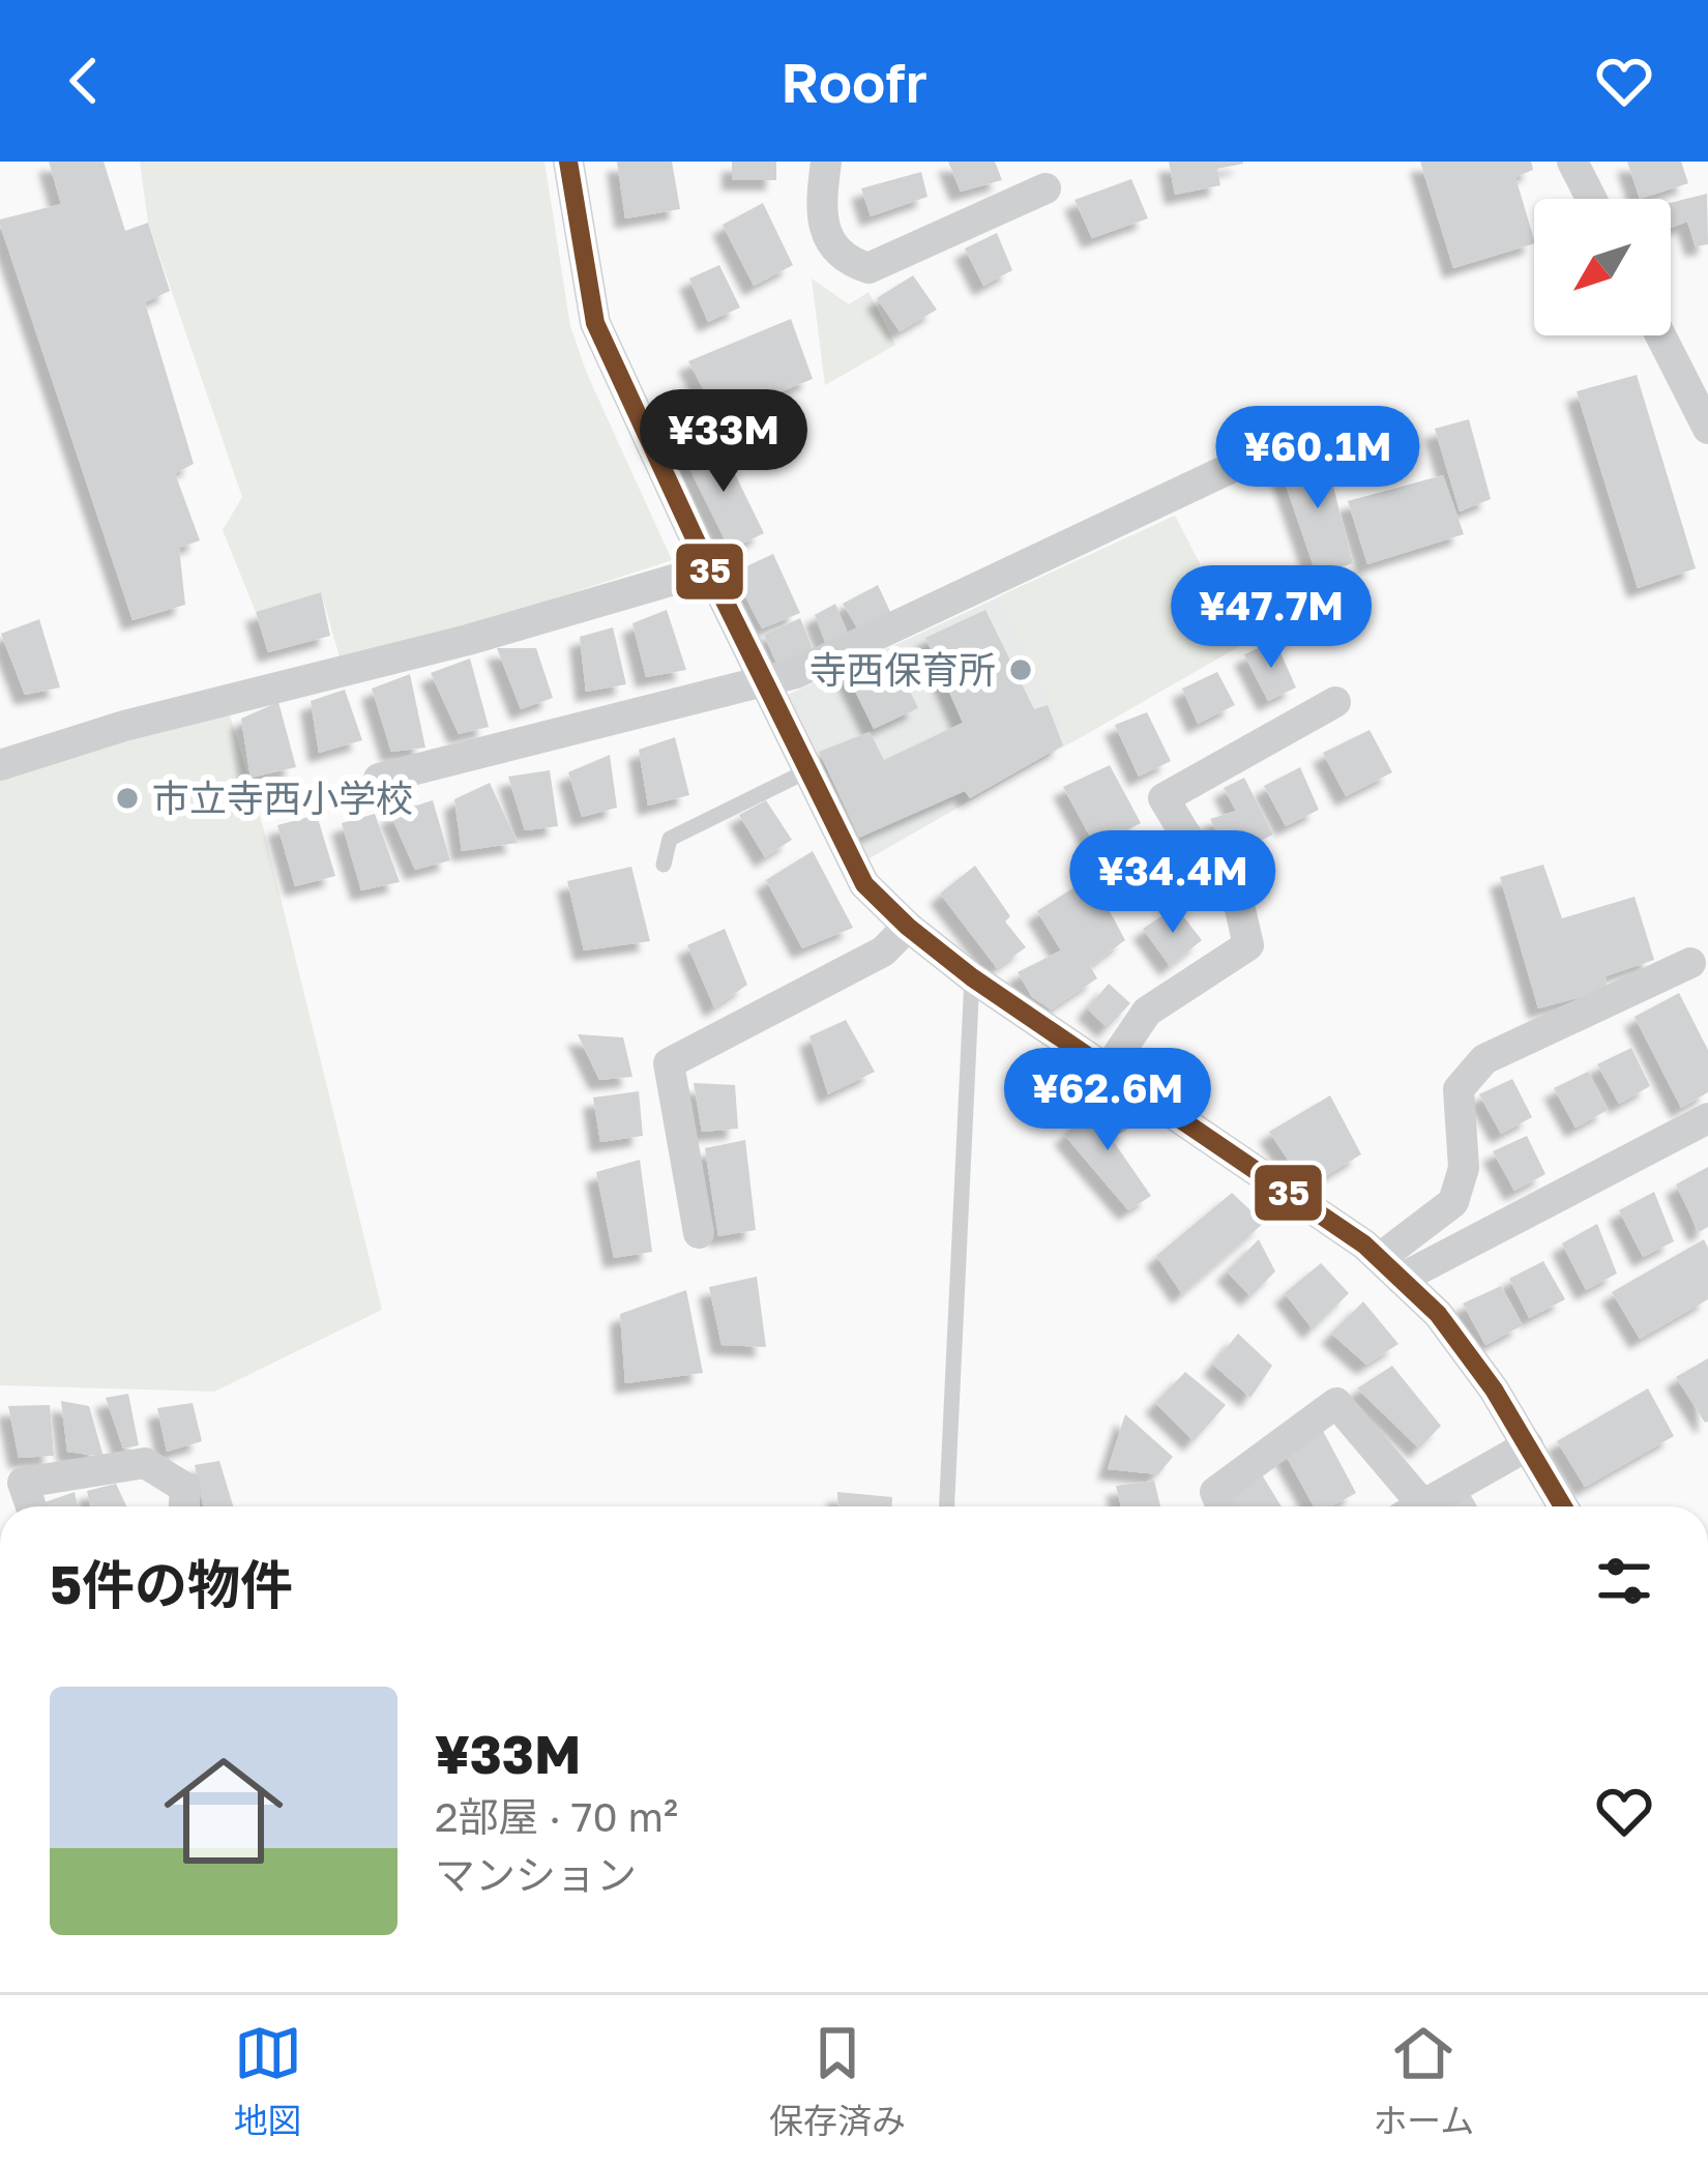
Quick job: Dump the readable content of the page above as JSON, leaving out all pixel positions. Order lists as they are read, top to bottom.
{
  "places": ["寺西保育所", "市立寺西小学校"],
  "lines": ["transit line 35"],
  "north": "bottom left",
  "page": {
    "header": "Roofr",
    "price": [
      "¥33M",
      "¥60.1M",
      "¥47.7M",
      "¥34.4M",
      "¥62.6M"
    ],
    "heading": "5件の物件",
    "list": [
      {
        "name": "¥33M",
        "note": "2部屋 · 70 m² · マンション"
      }
    ],
    "tabs": ["地図", "保存済み", "ホーム"]
  }
}
